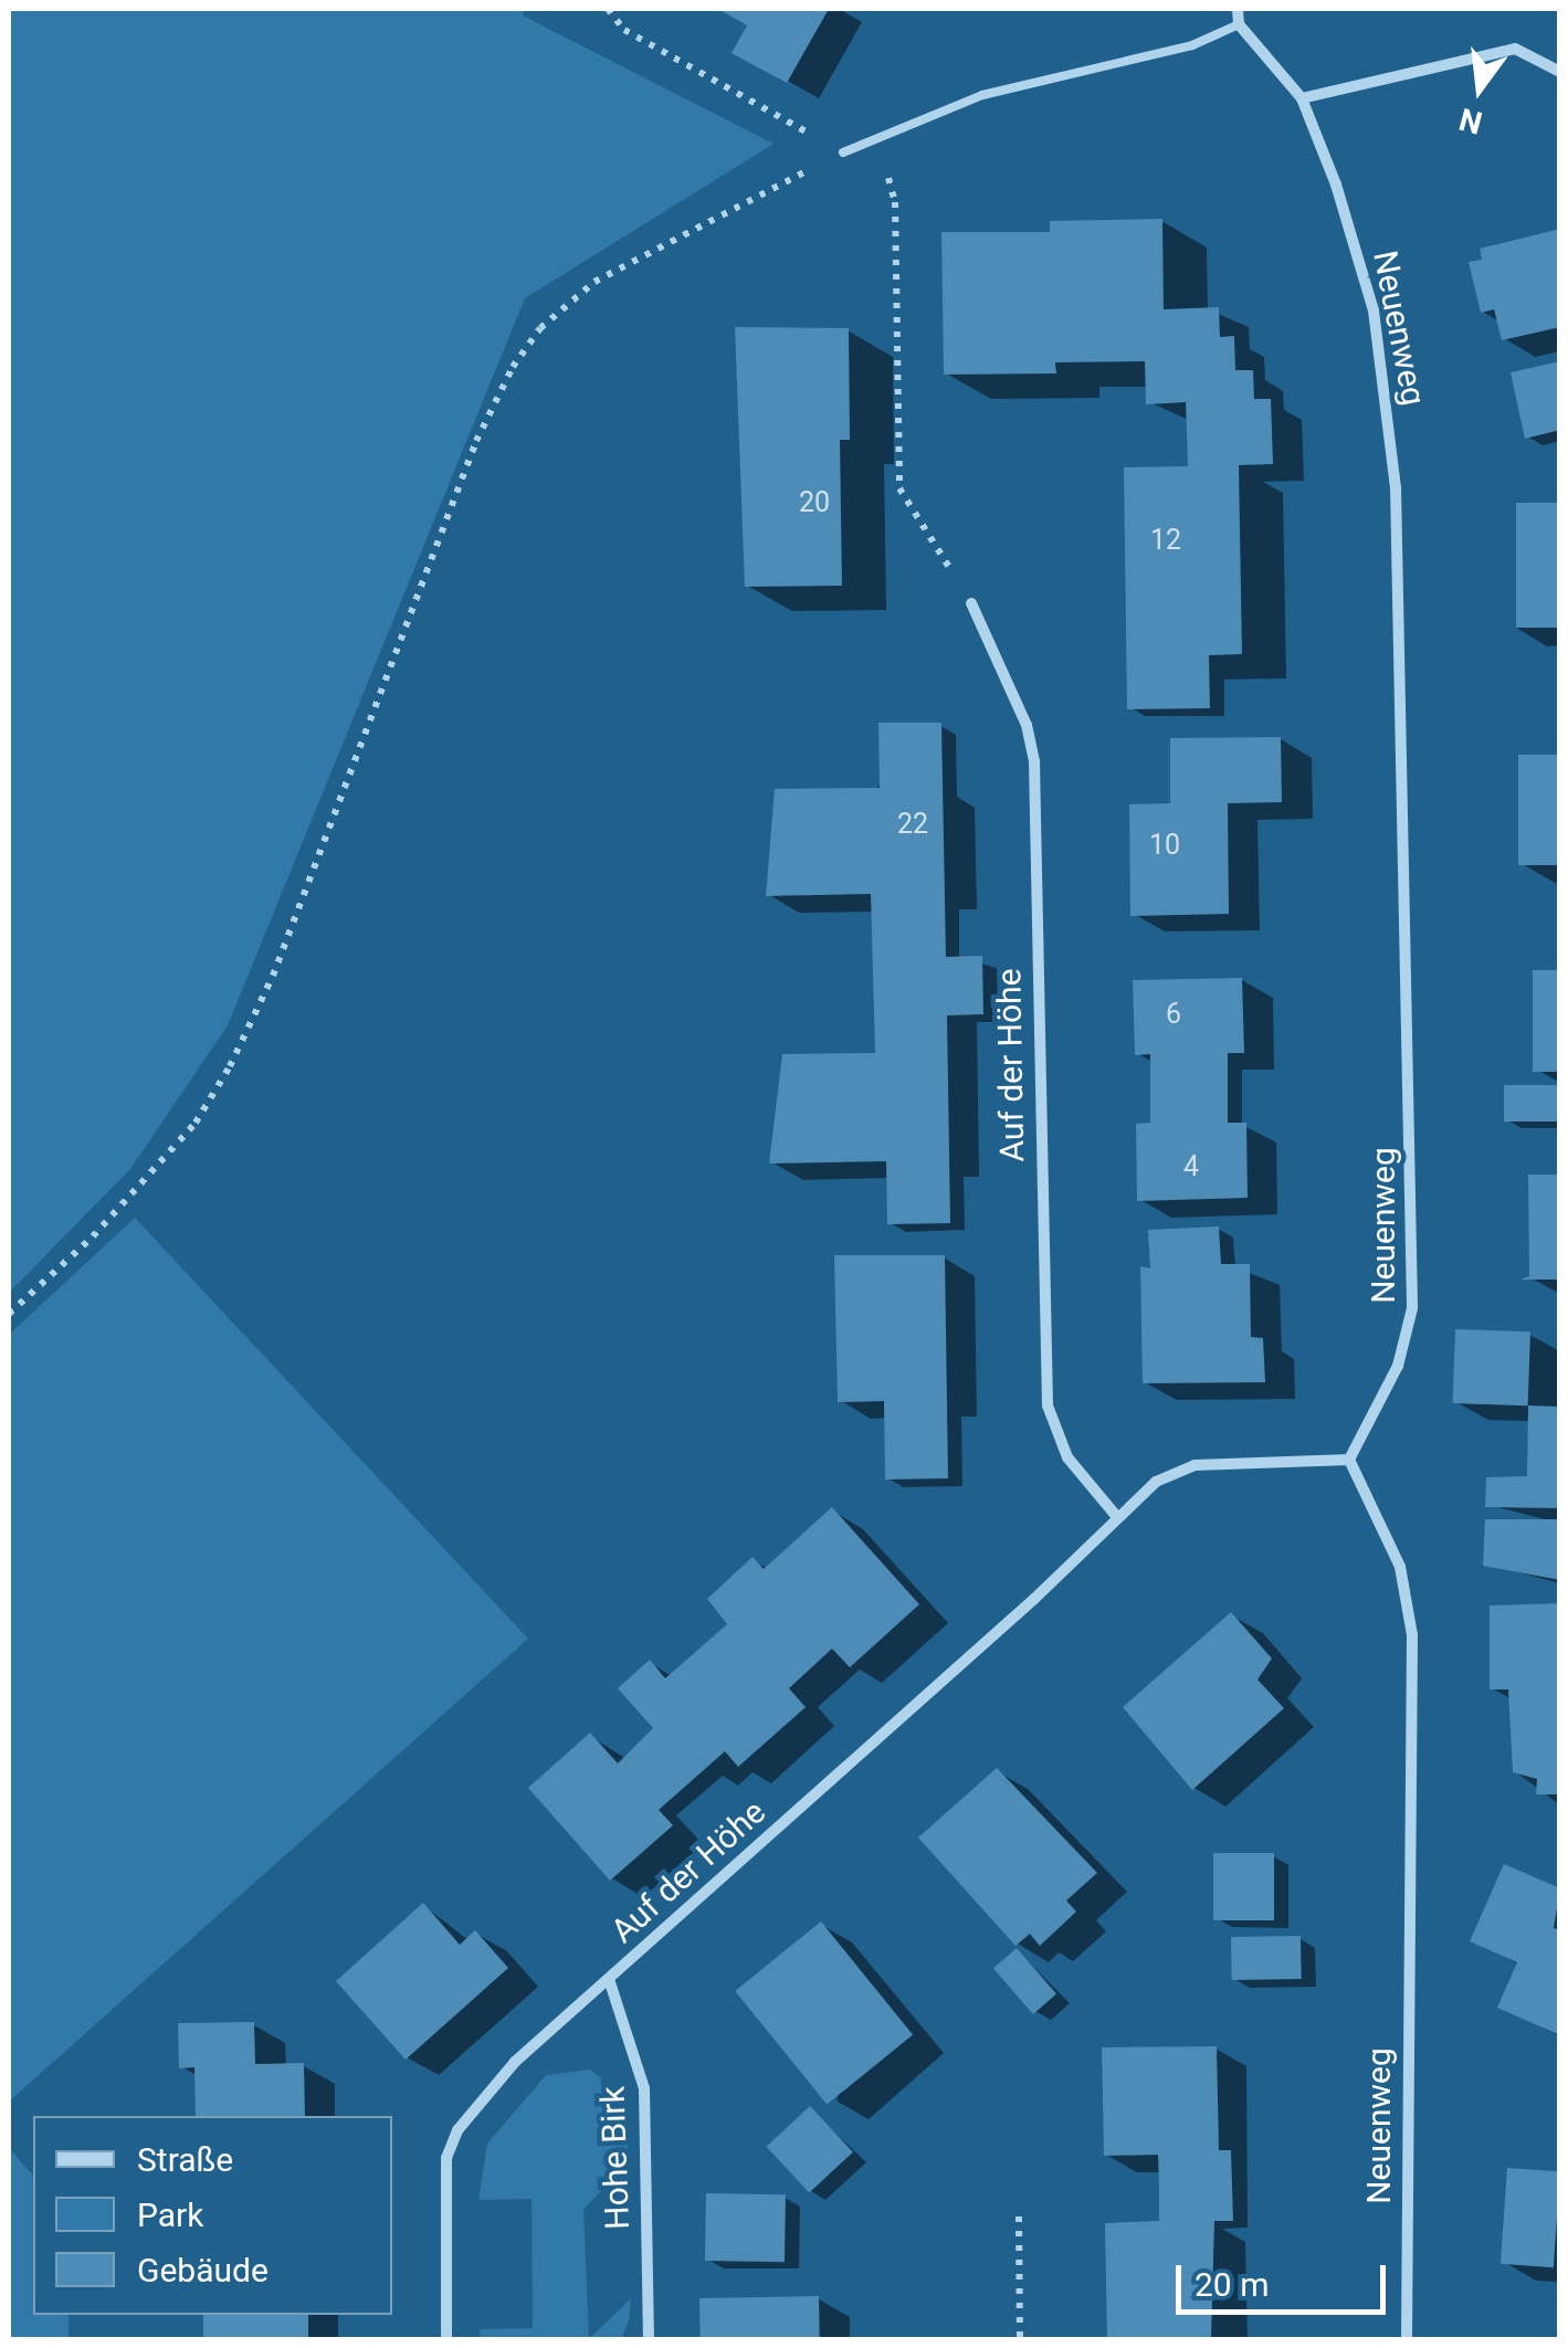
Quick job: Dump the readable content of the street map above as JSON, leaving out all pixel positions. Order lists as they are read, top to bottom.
{
  "streets": {
    "street": ["Neuenweg", "Auf der Höhe", "Hohe Birk"]
  },
  "crossings": [
    ["Neuenweg", "Auf der Höhe"],
    ["Auf der Höhe", "Hohe Birk"]
  ],
  "house_numbers": [
    "20",
    "12",
    "22",
    "10",
    "6",
    "4"
  ],
  "legend": ["Straße", "Park", "Gebäude"],
  "scale_bar": "20 m",
  "north": "bottom"
}
